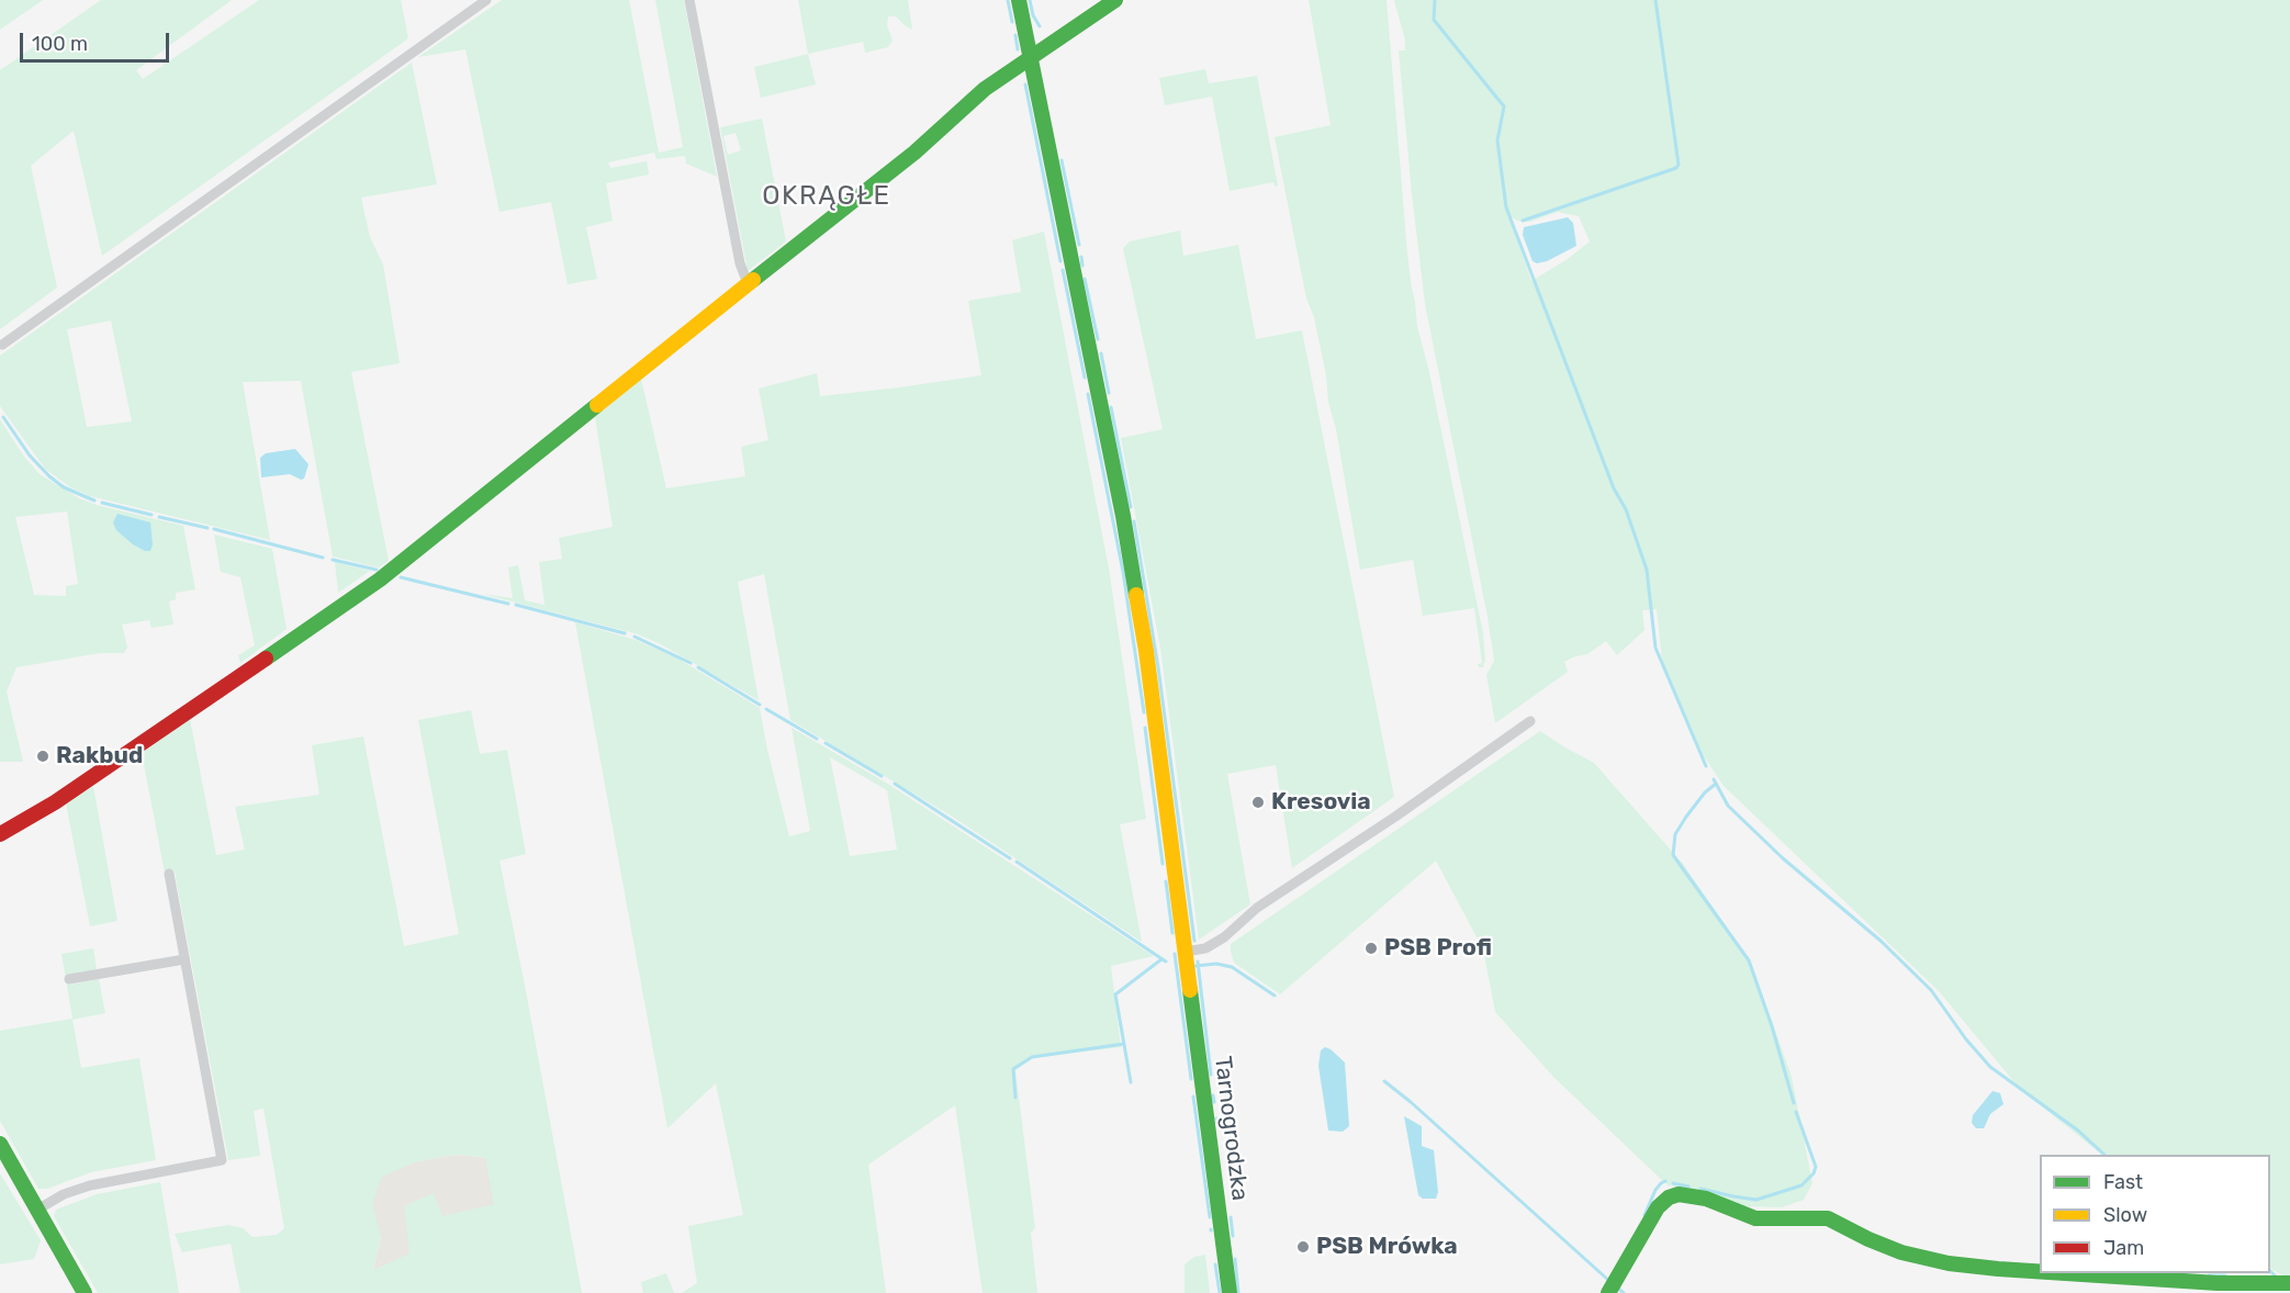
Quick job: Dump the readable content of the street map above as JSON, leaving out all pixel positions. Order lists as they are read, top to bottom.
{
  "streets": {
    "street": ["Tarnogrodzka"]
  },
  "districts": ["OKRĄGŁE"],
  "places": [
    "Rakbud",
    "Kresovia",
    "PSB Profi",
    "PSB Mrówka"
  ],
  "legend": ["Fast", "Slow", "Jam"],
  "scale_bar": "100 m"
}
